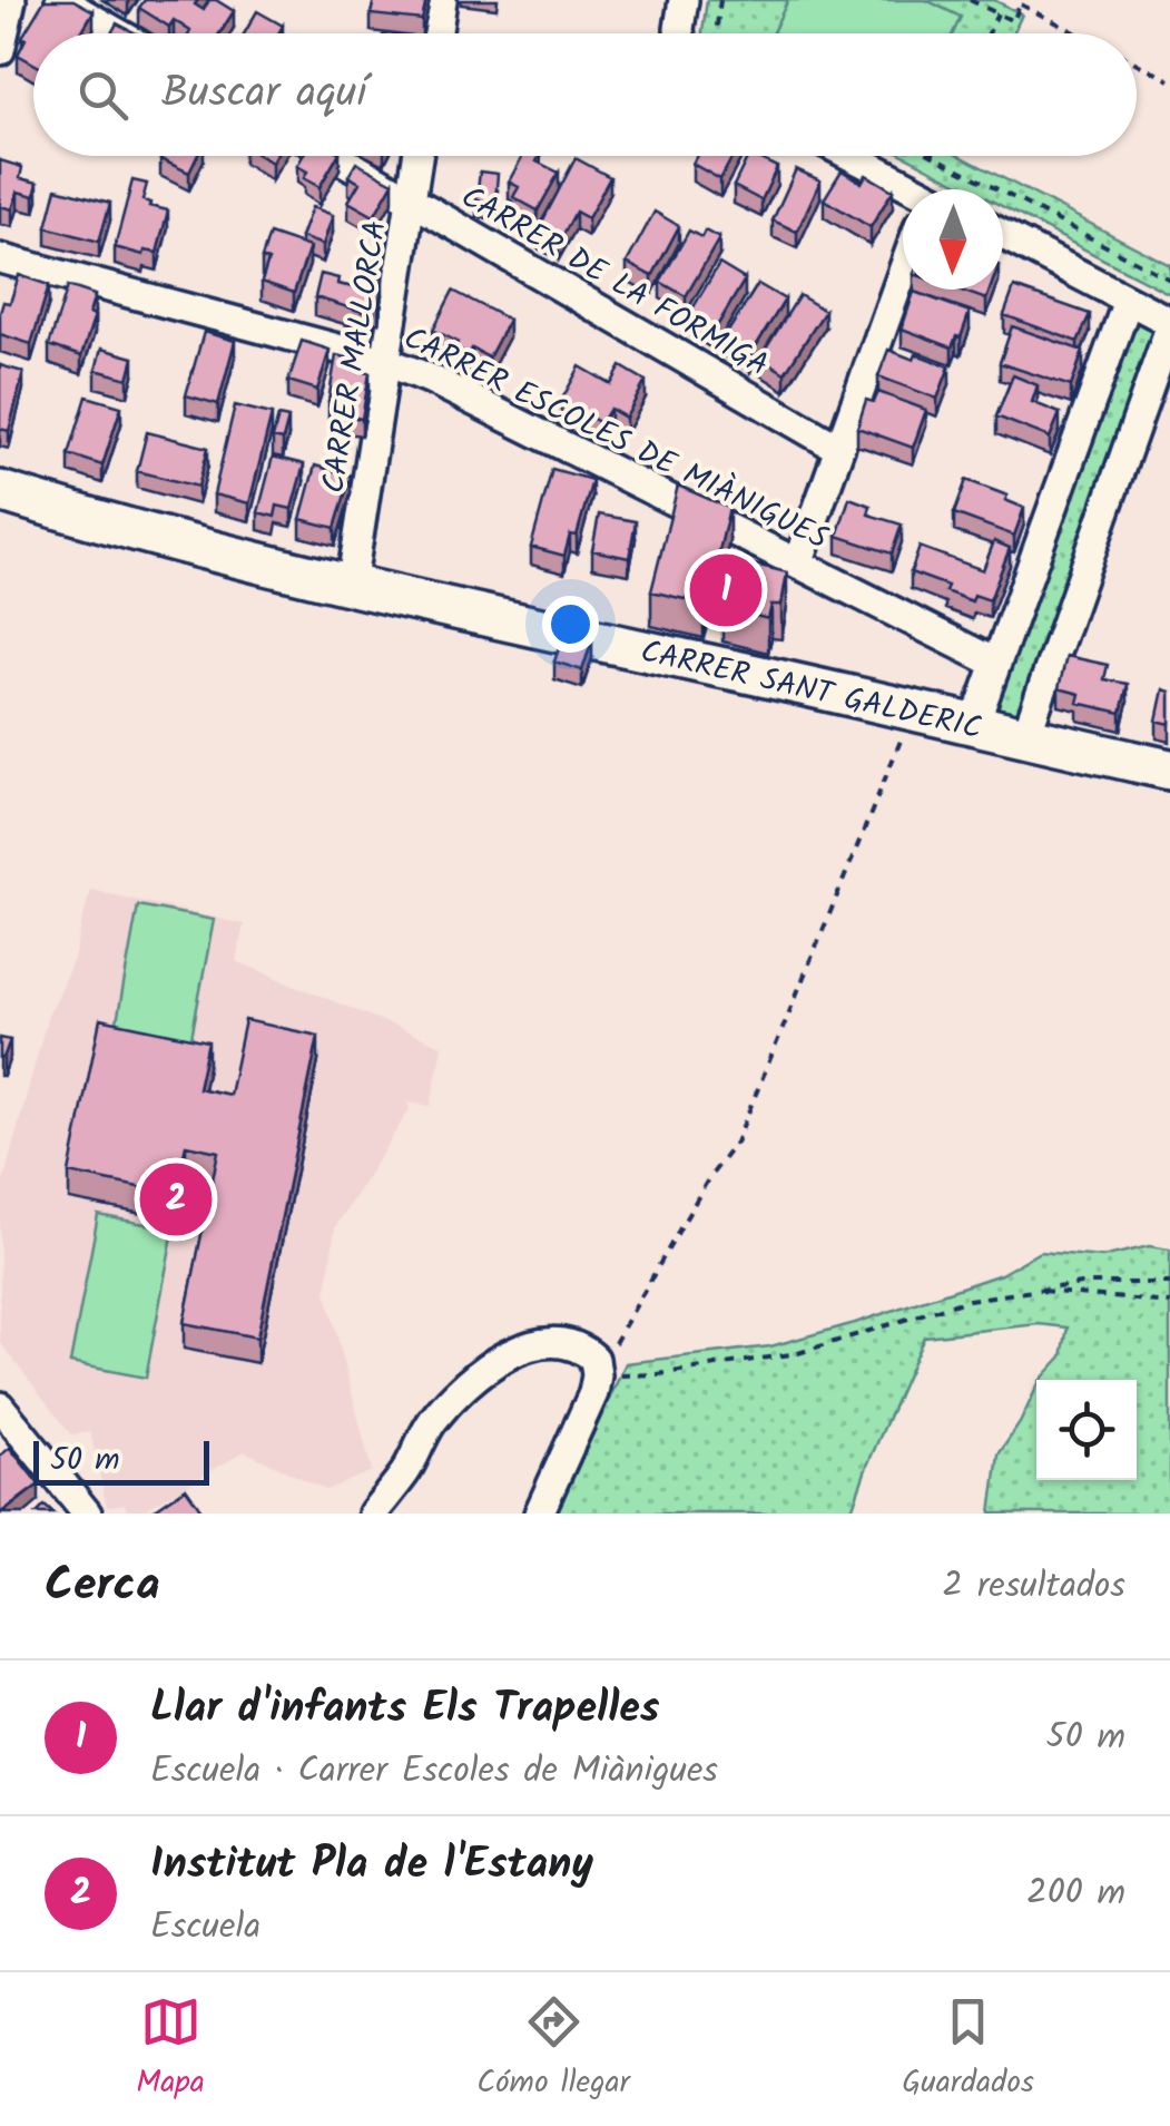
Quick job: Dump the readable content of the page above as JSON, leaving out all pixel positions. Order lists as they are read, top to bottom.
{
  "streets": {
    "street": [
      "CARRER DE LA FORMIGA",
      "CARRER MALLORCA",
      "CARRER ESCOLES DE MIÀNIGUES",
      "CARRER SANT GALDERIC"
    ]
  },
  "crossings": [
    ["CARRER DE LA FORMIGA", "CARRER MALLORCA"],
    ["CARRER MALLORCA", "CARRER ESCOLES DE MIÀNIGUES"],
    ["CARRER MALLORCA", "CARRER SANT GALDERIC"]
  ],
  "scale_bar": "50 m",
  "north": "bottom",
  "page": {
    "search": "Buscar aquí",
    "pins": ["1", "2"],
    "scale": "50 m",
    "heading": ["Cerca", "2 resultados"],
    "list": [
      {
        "mark": "1",
        "name": "Llar d'infants Els Trapelles",
        "note": "Escuela · Carrer Escoles de Miànigues",
        "value": "50 m"
      },
      {
        "mark": "2",
        "name": "Institut Pla de l'Estany",
        "note": "Escuela",
        "value": "200 m"
      }
    ],
    "nav": ["Mapa", "Cómo llegar", "Guardados"]
  }
}
